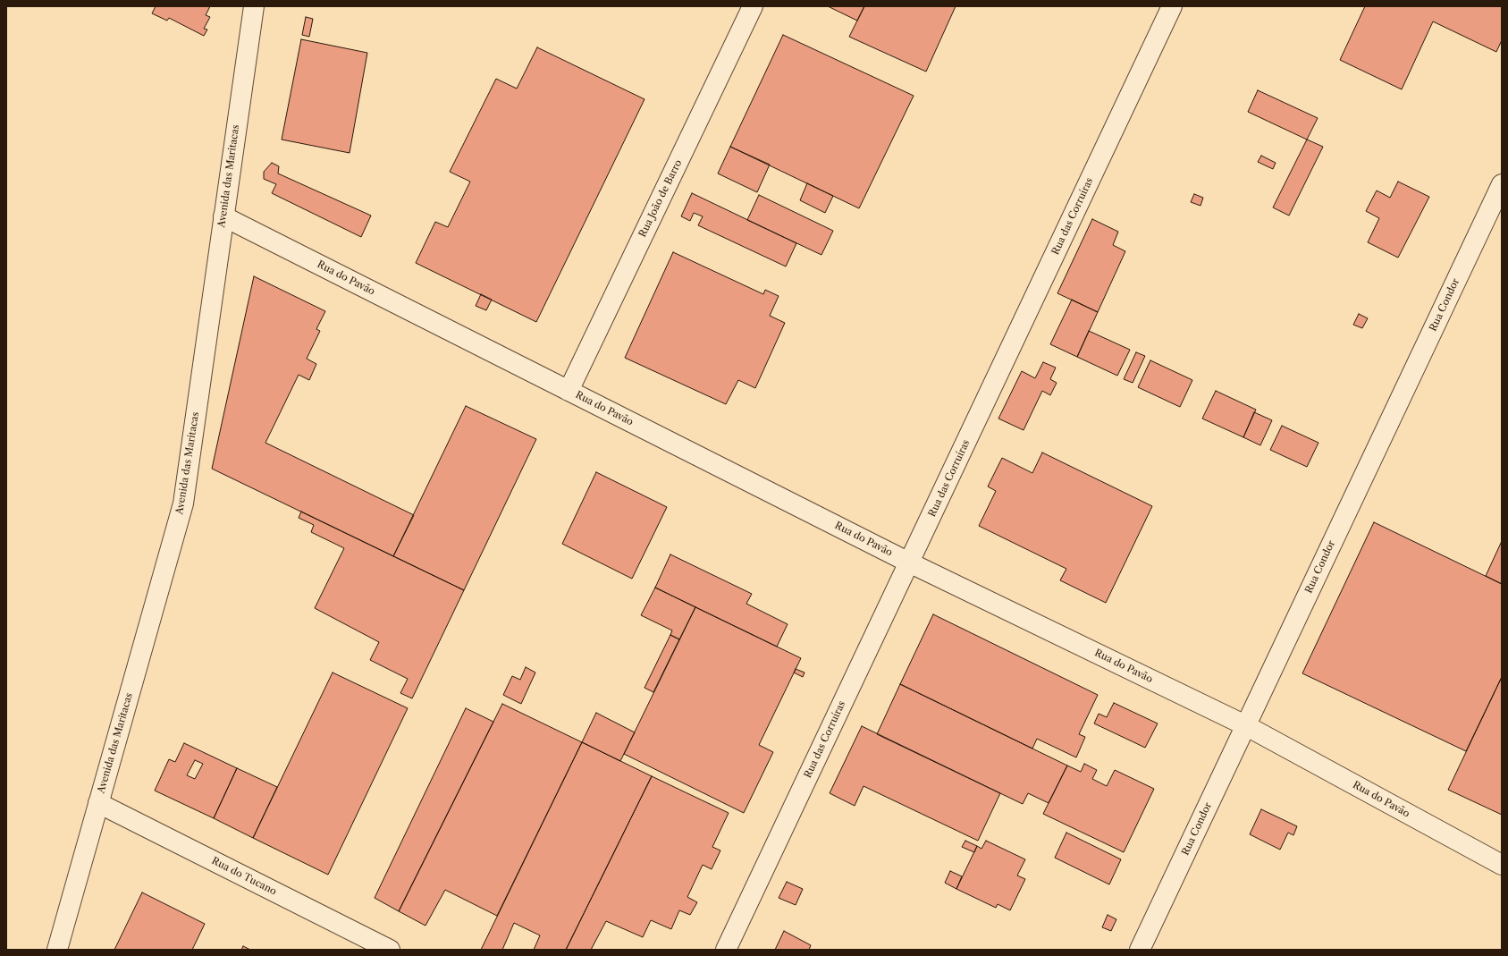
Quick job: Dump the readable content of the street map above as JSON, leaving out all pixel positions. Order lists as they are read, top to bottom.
{
  "streets": {
    "street": [
      "Avenida das Maritacas",
      "Rua João de Barro",
      "Rua das Corruíras",
      "Rua do Pavão",
      "Rua Condor",
      "Rua do Tucano"
    ]
  },
  "crossings": [
    ["Avenida das Maritacas", "Rua do Pavão"],
    ["Avenida das Maritacas", "Rua do Tucano"],
    ["Rua João de Barro", "Rua do Pavão"],
    ["Rua das Corruíras", "Rua do Pavão"],
    ["Rua do Pavão", "Rua Condor"]
  ]
}
